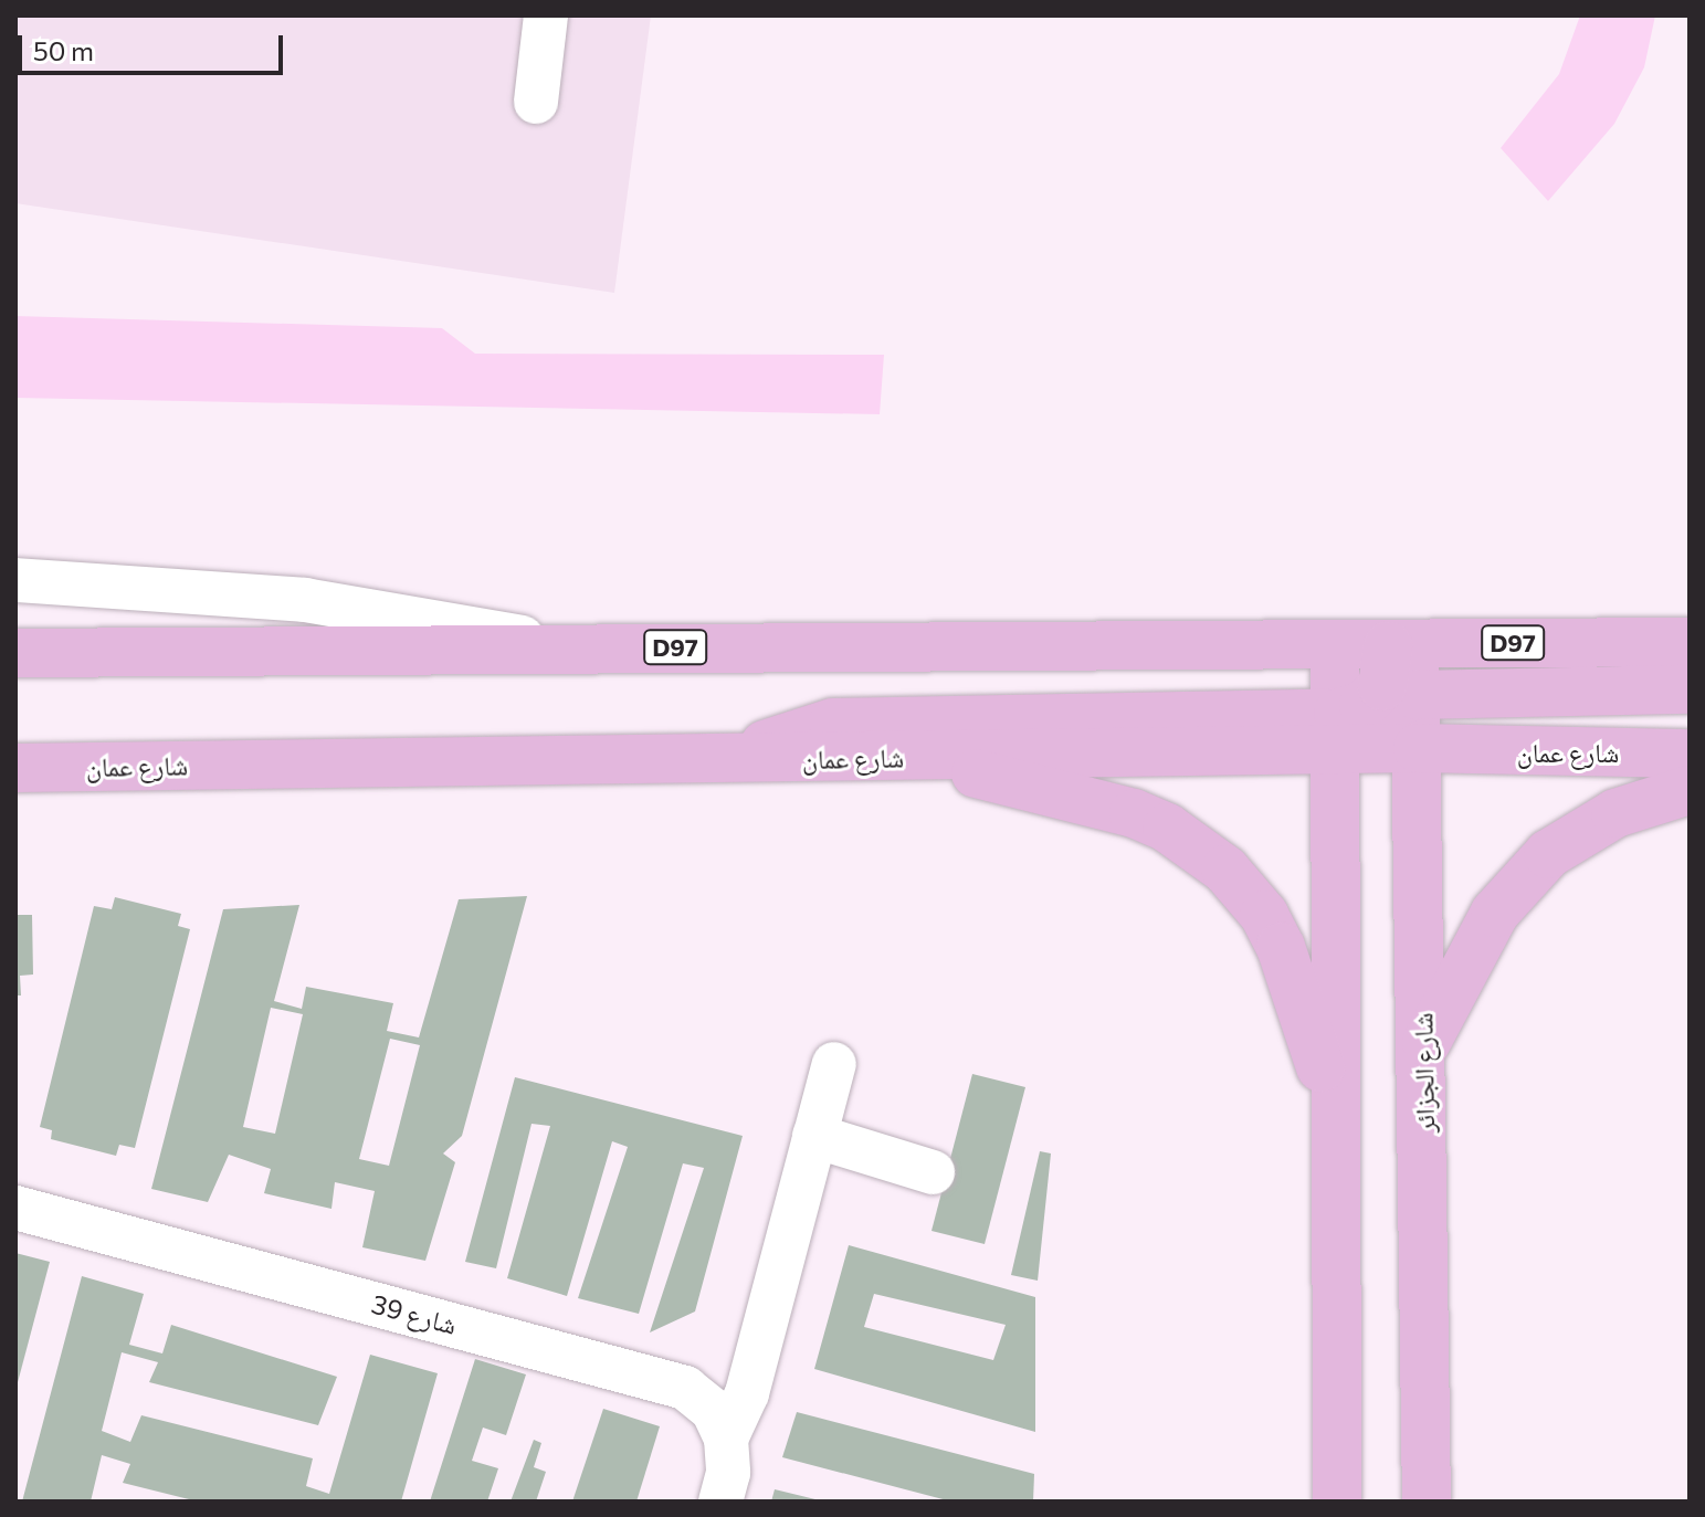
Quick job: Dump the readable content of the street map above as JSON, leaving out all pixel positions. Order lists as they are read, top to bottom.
{
  "streets": {
    "main road": ["D97", "شارع عمان", "شارع الجزائر"],
    "street": ["شارع 39"]
  },
  "crossings": [
    ["D97", "شارع الجزائر"],
    ["شارع عمان", "شارع الجزائر"]
  ],
  "scale_bar": "50 m"
}
